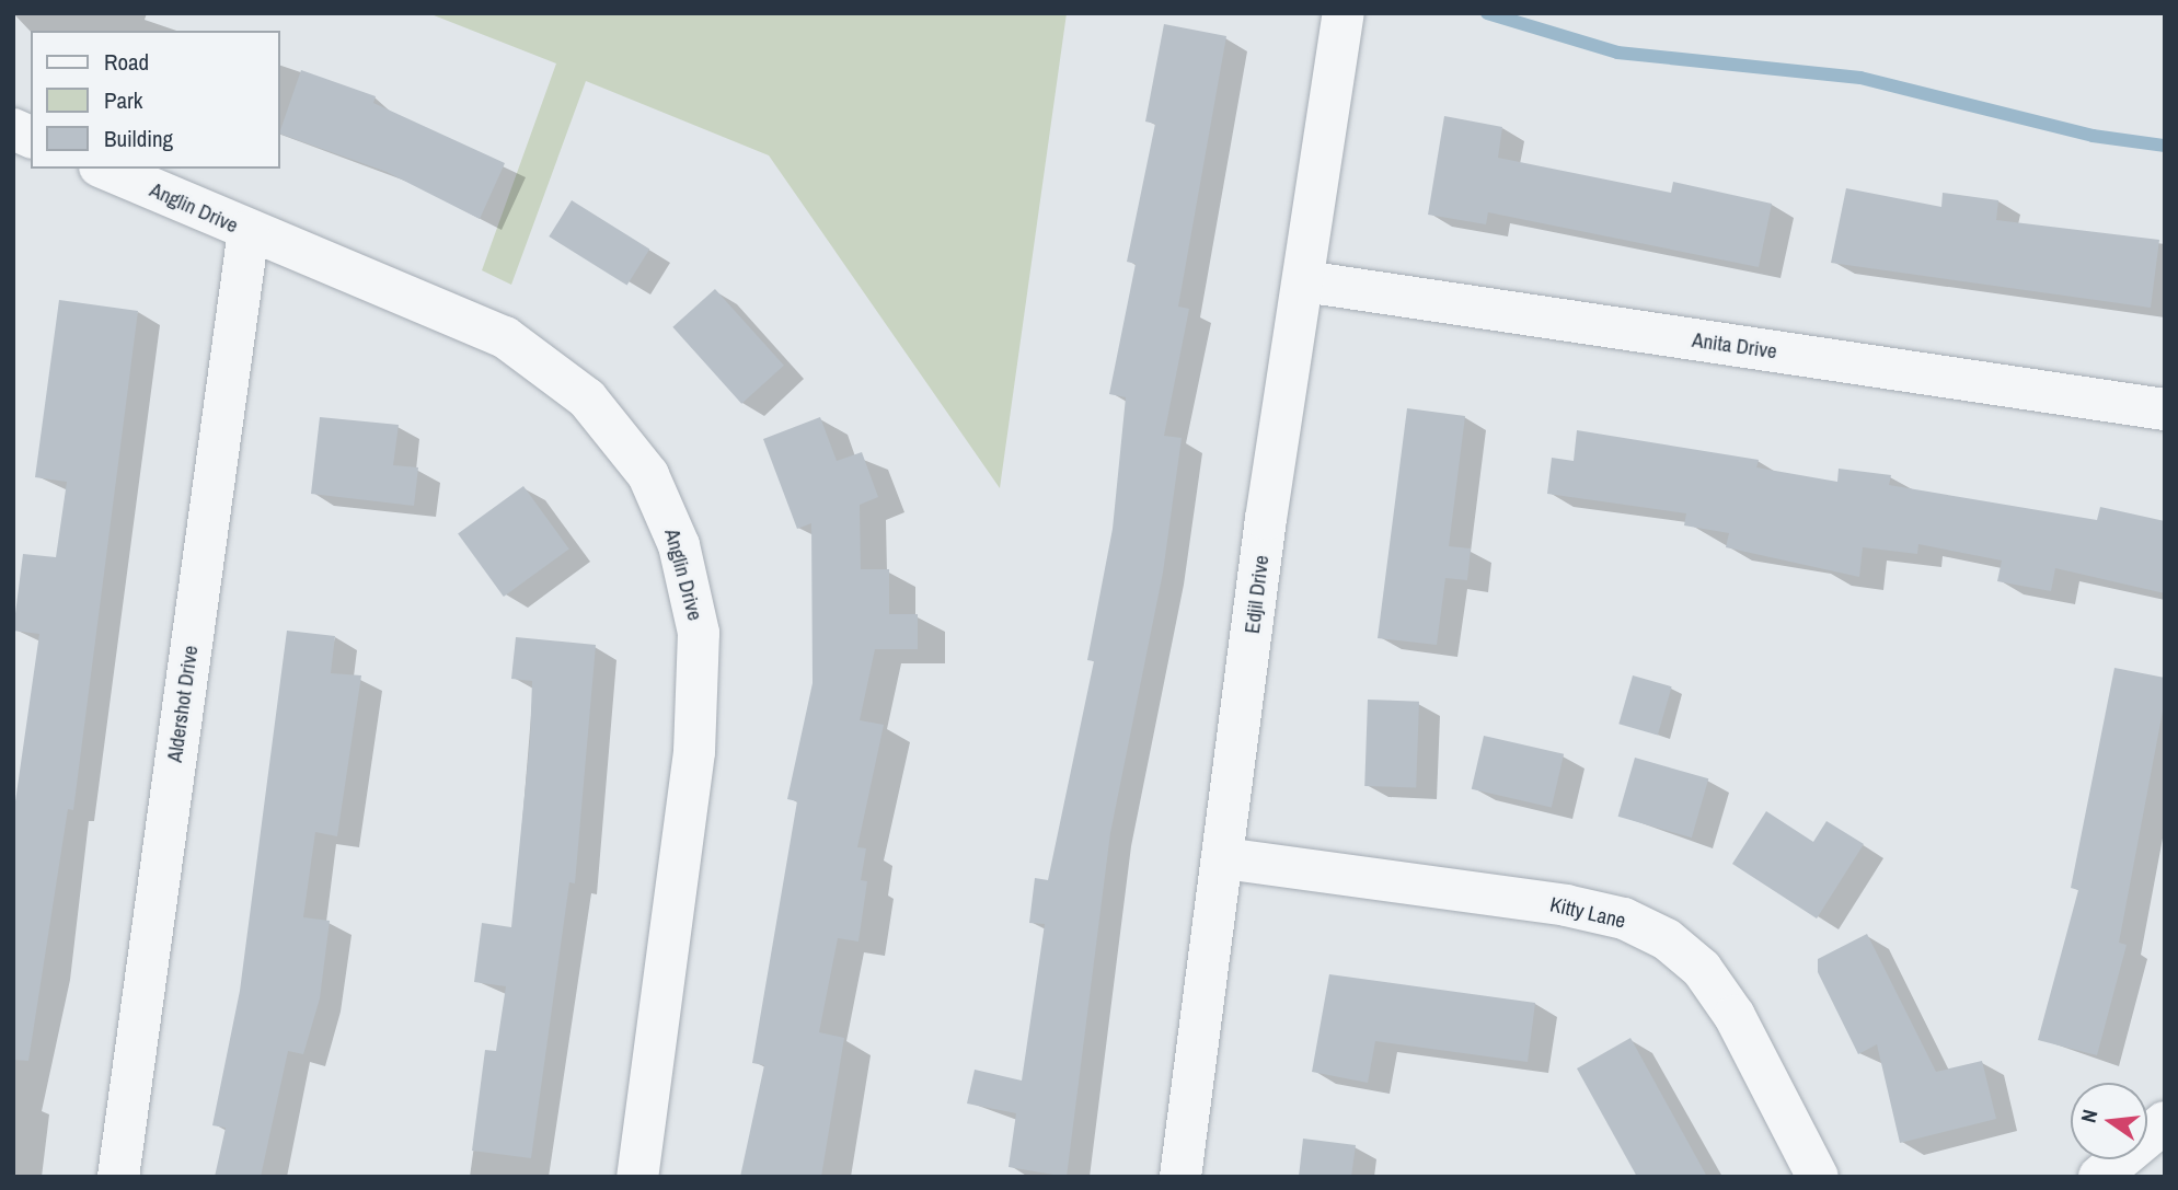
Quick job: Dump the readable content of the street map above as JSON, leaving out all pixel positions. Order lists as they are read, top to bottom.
{
  "streets": {
    "street": [
      "Anglin Drive",
      "Anita Drive",
      "Edjil Drive",
      "Aldershot Drive",
      "Kitty Lane"
    ]
  },
  "crossings": [
    ["Anglin Drive", "Aldershot Drive"],
    ["Anita Drive", "Edjil Drive"],
    ["Edjil Drive", "Kitty Lane"]
  ],
  "legend": ["Road", "Park", "Building"],
  "north": "left"
}
